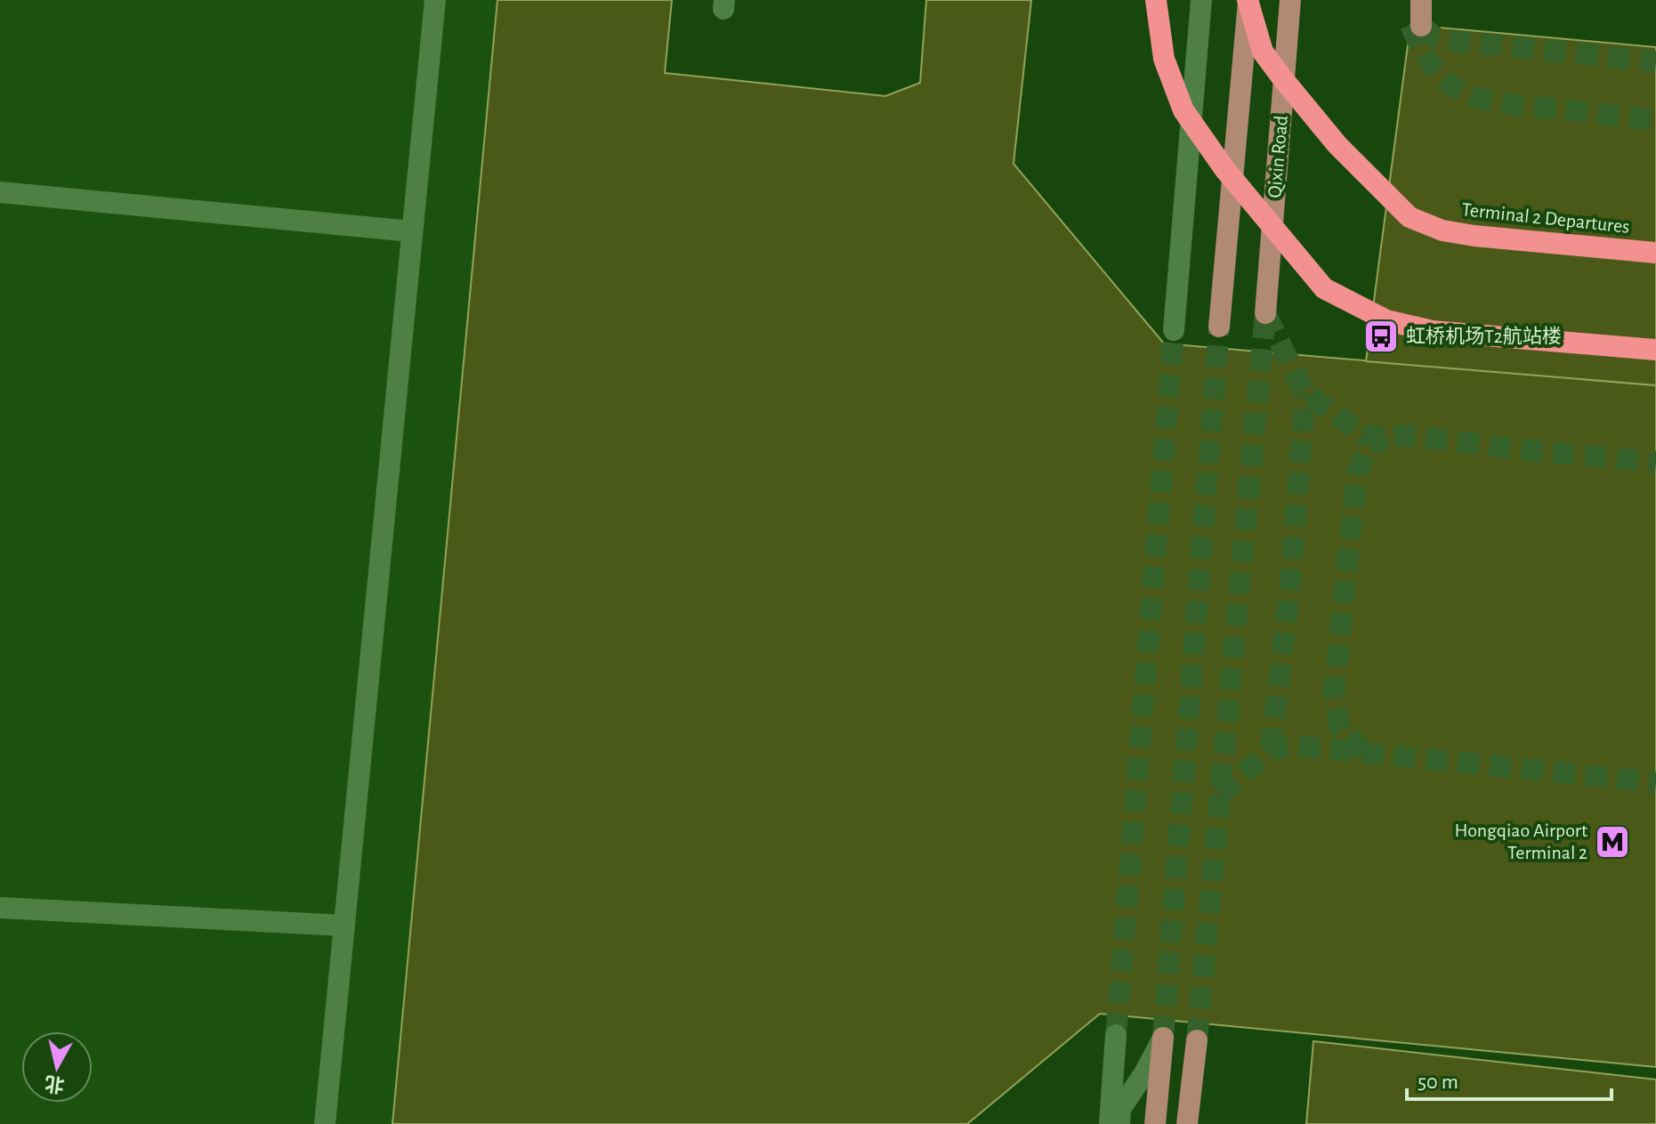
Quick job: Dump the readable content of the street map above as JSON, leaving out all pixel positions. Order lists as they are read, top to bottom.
{
  "streets": {
    "highway": ["Terminal 2 Departures"],
    "main road": ["Qixin Road"]
  },
  "places": {
    "bus stop": ["虹桥机场T2航站楼"],
    "metro station": ["Hongqiao Airport Terminal 2"]
  },
  "scale_bar": "50 m",
  "north": "bottom"
}
